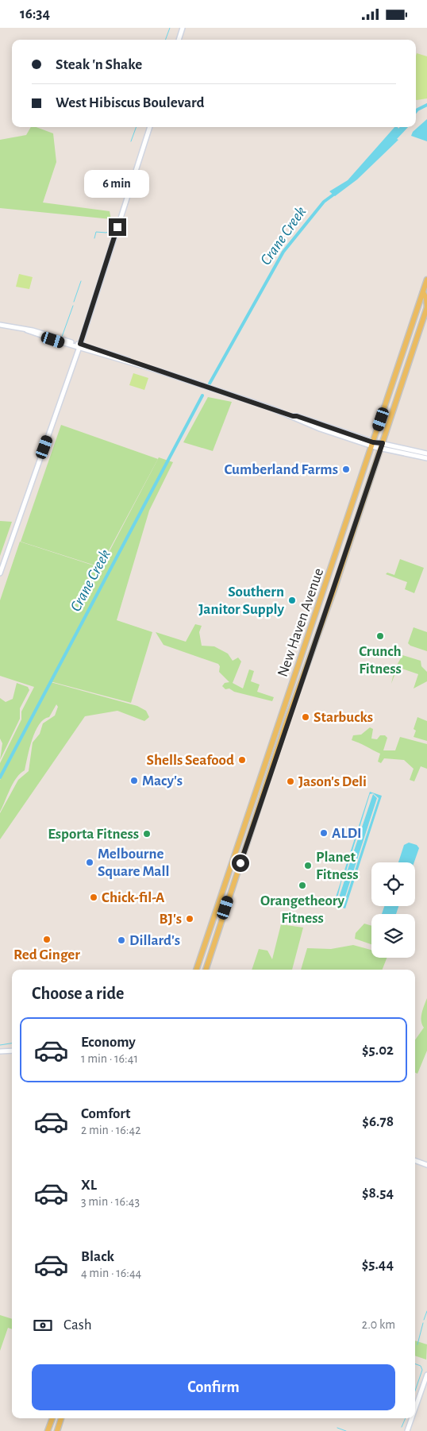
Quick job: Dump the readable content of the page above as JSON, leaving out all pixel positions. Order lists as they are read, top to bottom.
{
  "streets": {
    "main road": ["New Haven Avenue"]
  },
  "water": ["Crane Creek"],
  "places": [
    "Cumberland Farms",
    "Southern Janitor Supply",
    "Crunch Fitness",
    "Starbucks",
    "Shells Seafood",
    "Macy's",
    "Jason's Deli",
    "ALDI",
    "Esporta Fitness",
    "Melbourne Square Mall",
    "Planet Fitness",
    "Orangetheory Fitness",
    "Chick-fil-A",
    "BJ's",
    "Red Ginger",
    "Dillard's"
  ],
  "page": {
    "status": "16:34",
    "banner": ["Steak 'n Shake", "West Hibiscus Boulevard"],
    "bubble": "6 min",
    "heading": "Choose a ride",
    "list": [
      {
        "name": "Economy",
        "note": "1 min · 16:41",
        "value": "$5.02"
      },
      {
        "name": "Comfort",
        "note": "2 min · 16:42",
        "value": "$6.78"
      },
      {
        "name": "XL",
        "note": "3 min · 16:43",
        "value": "$8.54"
      },
      {
        "name": "Black",
        "note": "4 min · 16:44",
        "value": "$5.44"
      }
    ],
    "pay": ["Cash", "2.0 km"],
    "buttons": "Confirm"
  }
}
